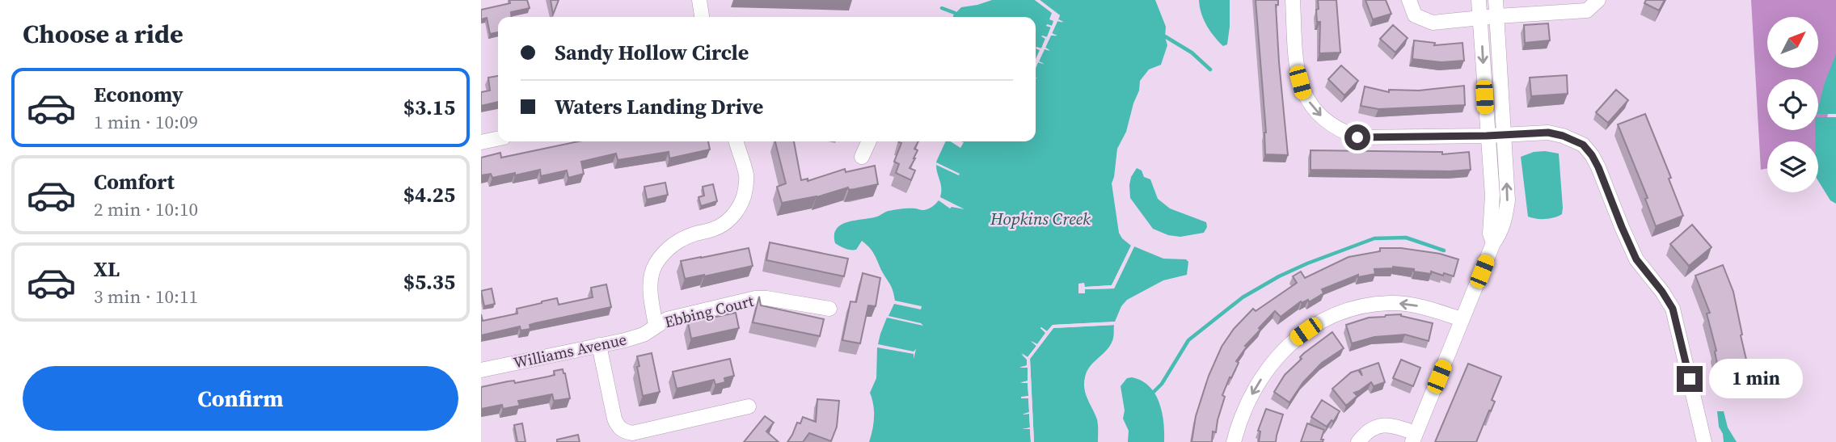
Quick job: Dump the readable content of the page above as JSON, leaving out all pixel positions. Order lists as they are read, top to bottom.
{
  "streets": {
    "street": ["Ebbing Court", "Williams Avenue"]
  },
  "crossings": [
    ["Ebbing Court", "Williams Avenue"]
  ],
  "water": ["Hopkins Creek"],
  "north": "top right",
  "page": {
    "heading": "Choose a ride",
    "banner": ["Sandy Hollow Circle", "Waters Landing Drive"],
    "list": [
      {
        "name": "Economy",
        "note": "1 min · 10:09",
        "value": "$3.15"
      },
      {
        "name": "Comfort",
        "note": "2 min · 10:10",
        "value": "$4.25"
      },
      {
        "name": "XL",
        "note": "3 min · 10:11",
        "value": "$5.35"
      }
    ],
    "buttons": "Confirm",
    "bubble": "1 min"
  }
}
